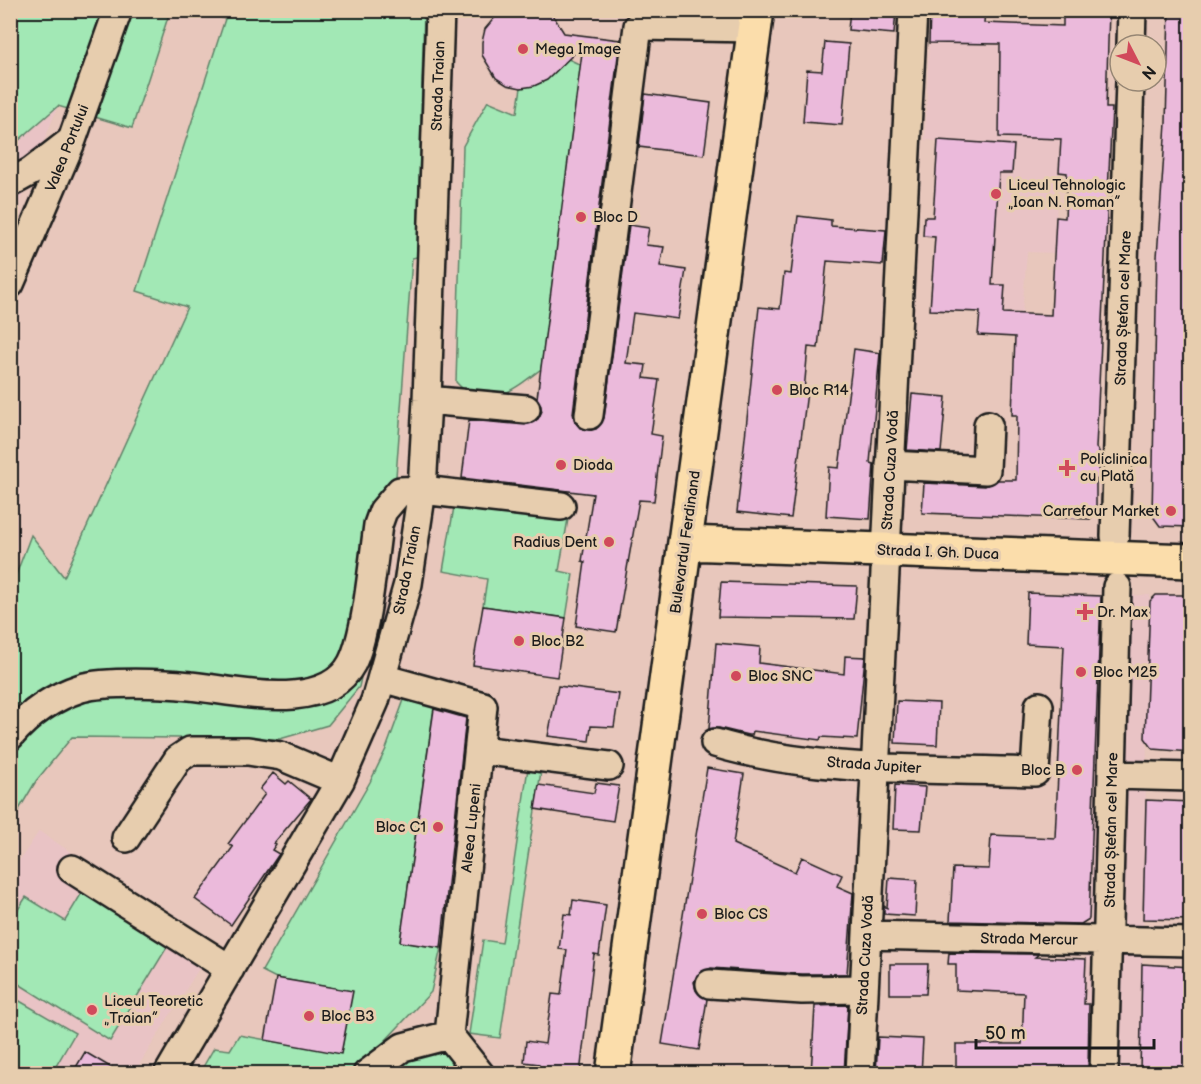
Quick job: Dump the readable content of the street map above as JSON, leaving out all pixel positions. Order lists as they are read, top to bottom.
{
  "streets": {
    "main road": ["Bulevardul Ferdinand", "Strada I. Gh. Duca"],
    "street": [
      "Strada Traian",
      "Valea Portului",
      "Strada Ștefan cel Mare",
      "Strada Cuza Vodă",
      "Strada Jupiter",
      "Aleea Lupeni",
      "Strada Mercur"
    ]
  },
  "crossings": [
    ["Strada Traian", "Aleea Lupeni"],
    ["Strada Ștefan cel Mare", "Strada Mercur"],
    ["Strada Cuza Vodă", "Strada I. Gh. Duca"],
    ["Strada Cuza Vodă", "Strada Jupiter"],
    ["Strada Cuza Vodă", "Strada Mercur"],
    ["Bulevardul Ferdinand", "Strada I. Gh. Duca"]
  ],
  "places": {
    "other": [
      "Mega Image",
      "Liceul Tehnologic „Ioan N. Roman”",
      "Bloc D",
      "Bloc R14",
      "Dioda",
      "Carrefour Market",
      "Radius Dent",
      "Bloc B2",
      "Bloc M25",
      "Bloc SNC",
      "Bloc B",
      "Bloc C1",
      "Bloc CS",
      "Liceul Teoretic „Traian”",
      "Bloc B3"
    ],
    "health": ["Policlinica cu Plată", "Dr. Max"]
  },
  "scale_bar": "50 m",
  "north": "bottom right"
}
